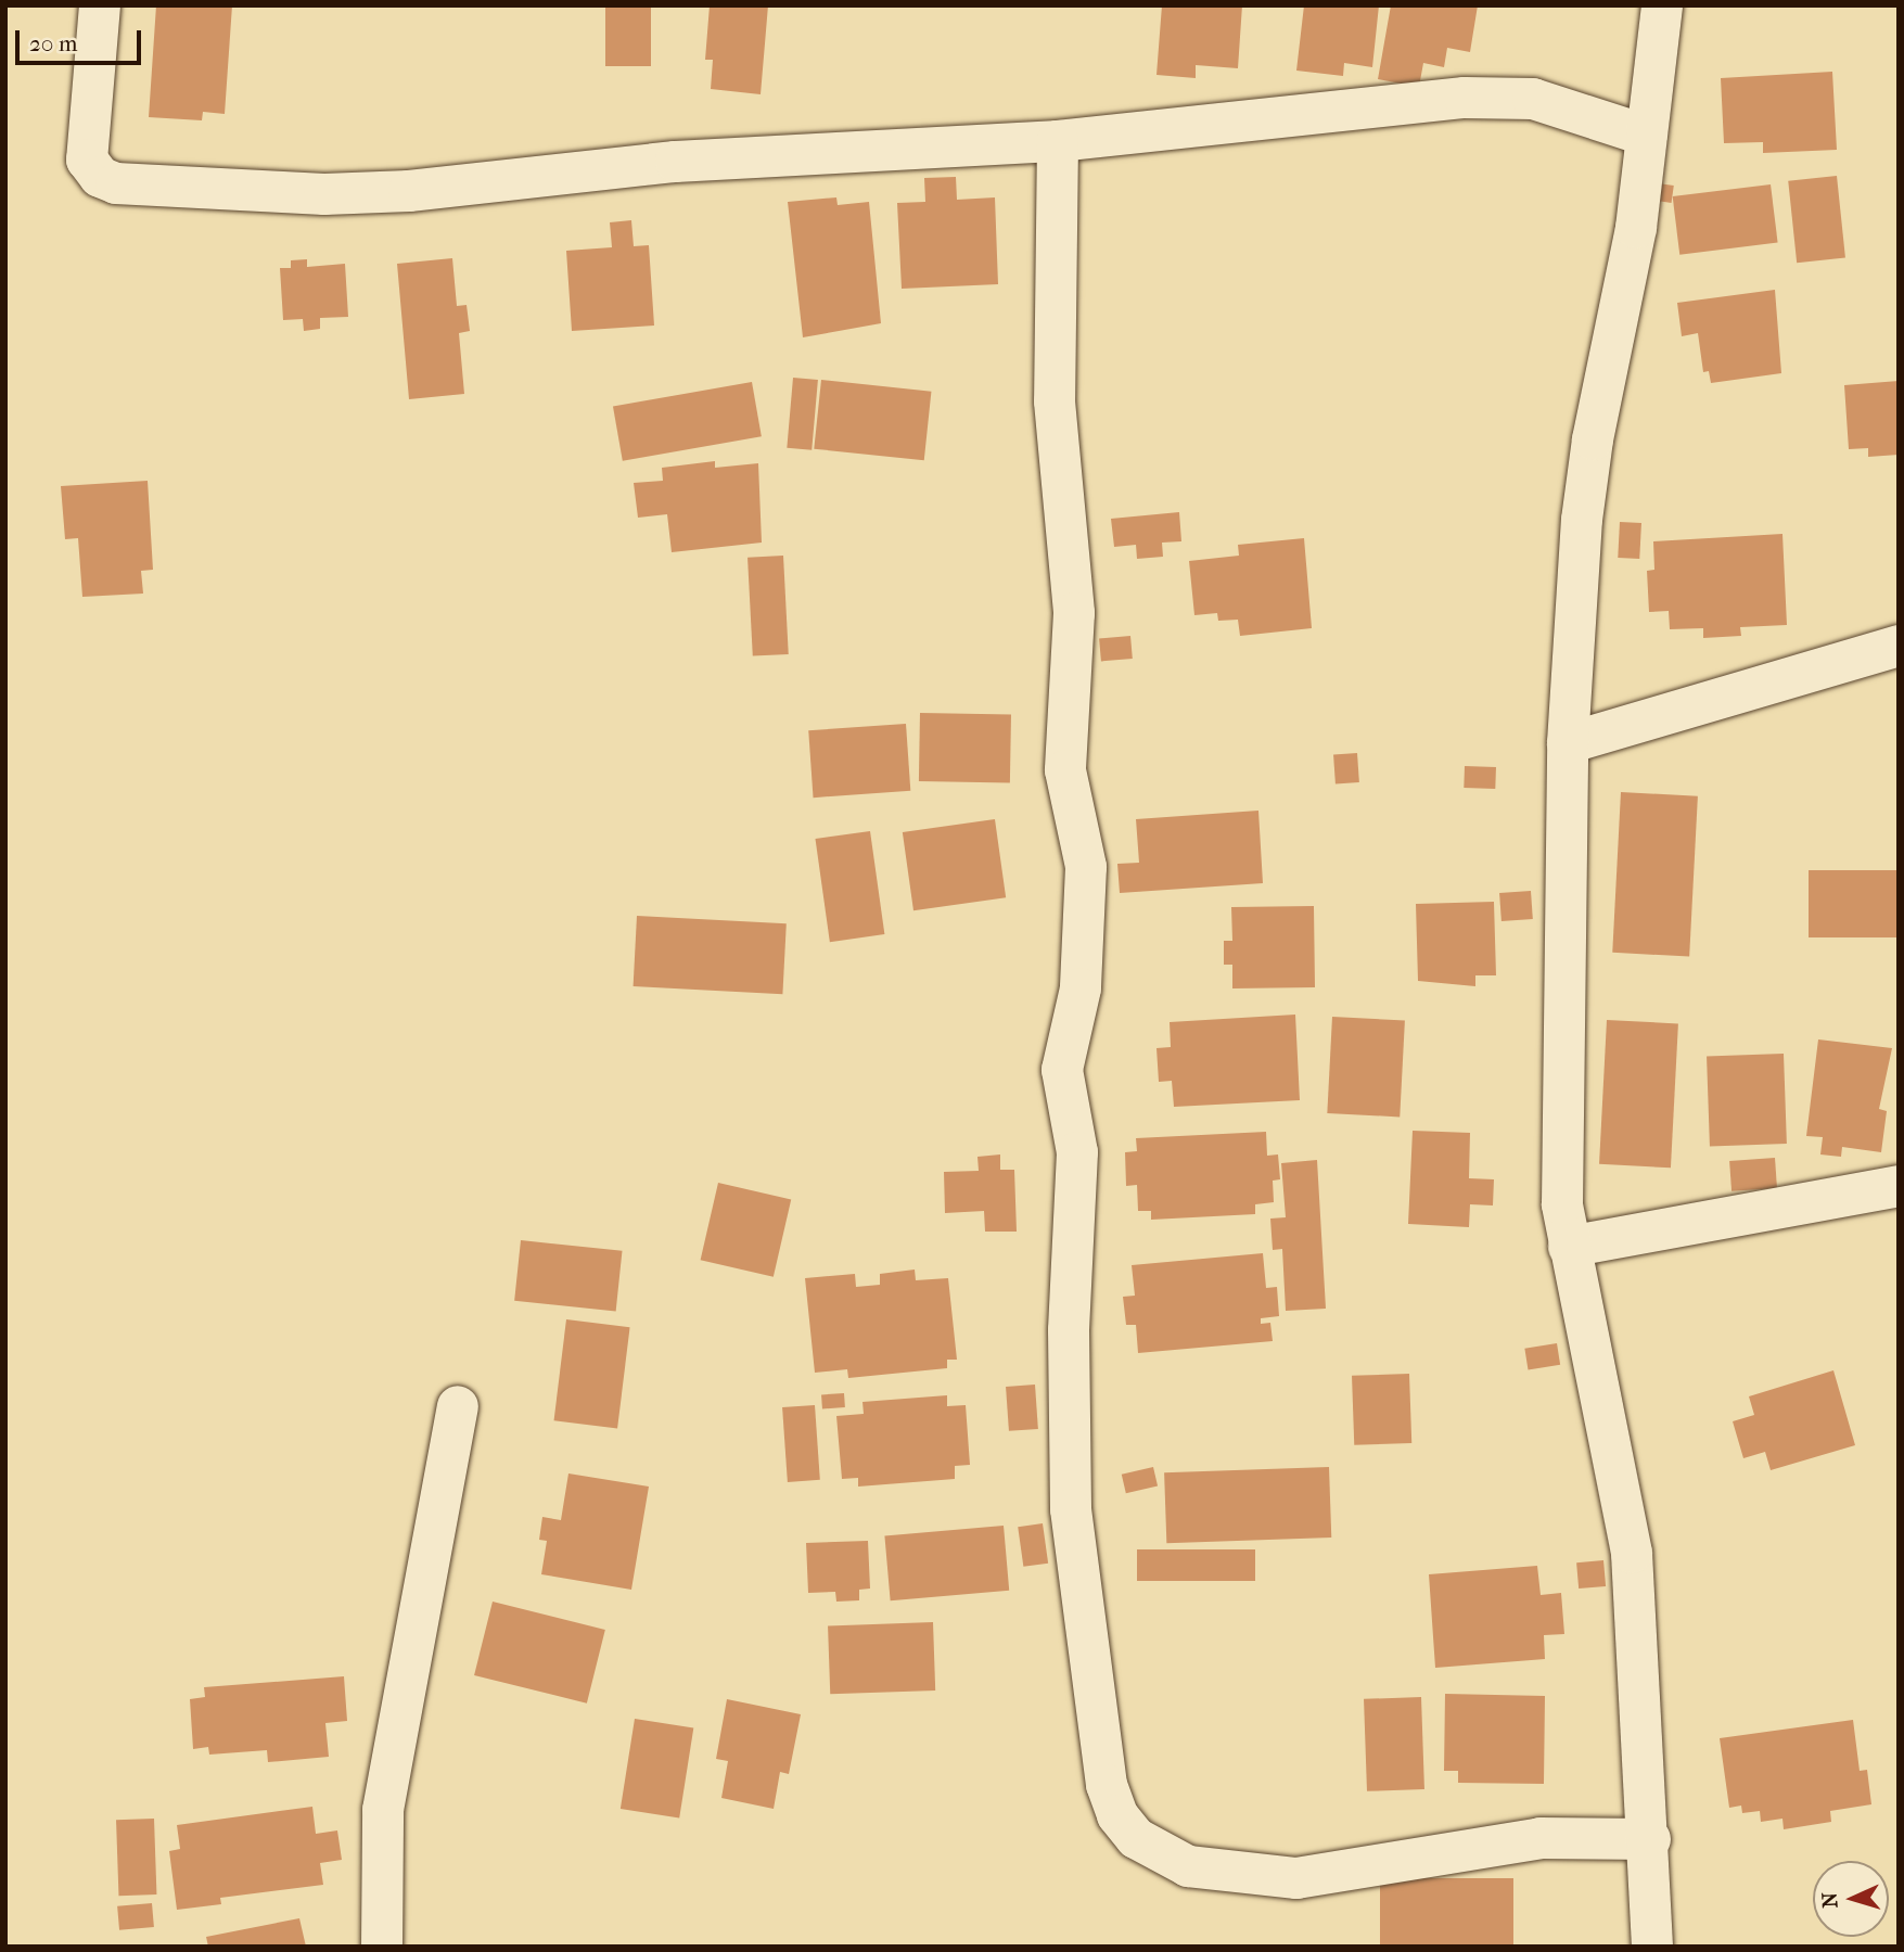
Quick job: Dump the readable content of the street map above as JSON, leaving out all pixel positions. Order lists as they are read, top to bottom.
{
  "scale_bar": "20 m",
  "north": "left"
}
